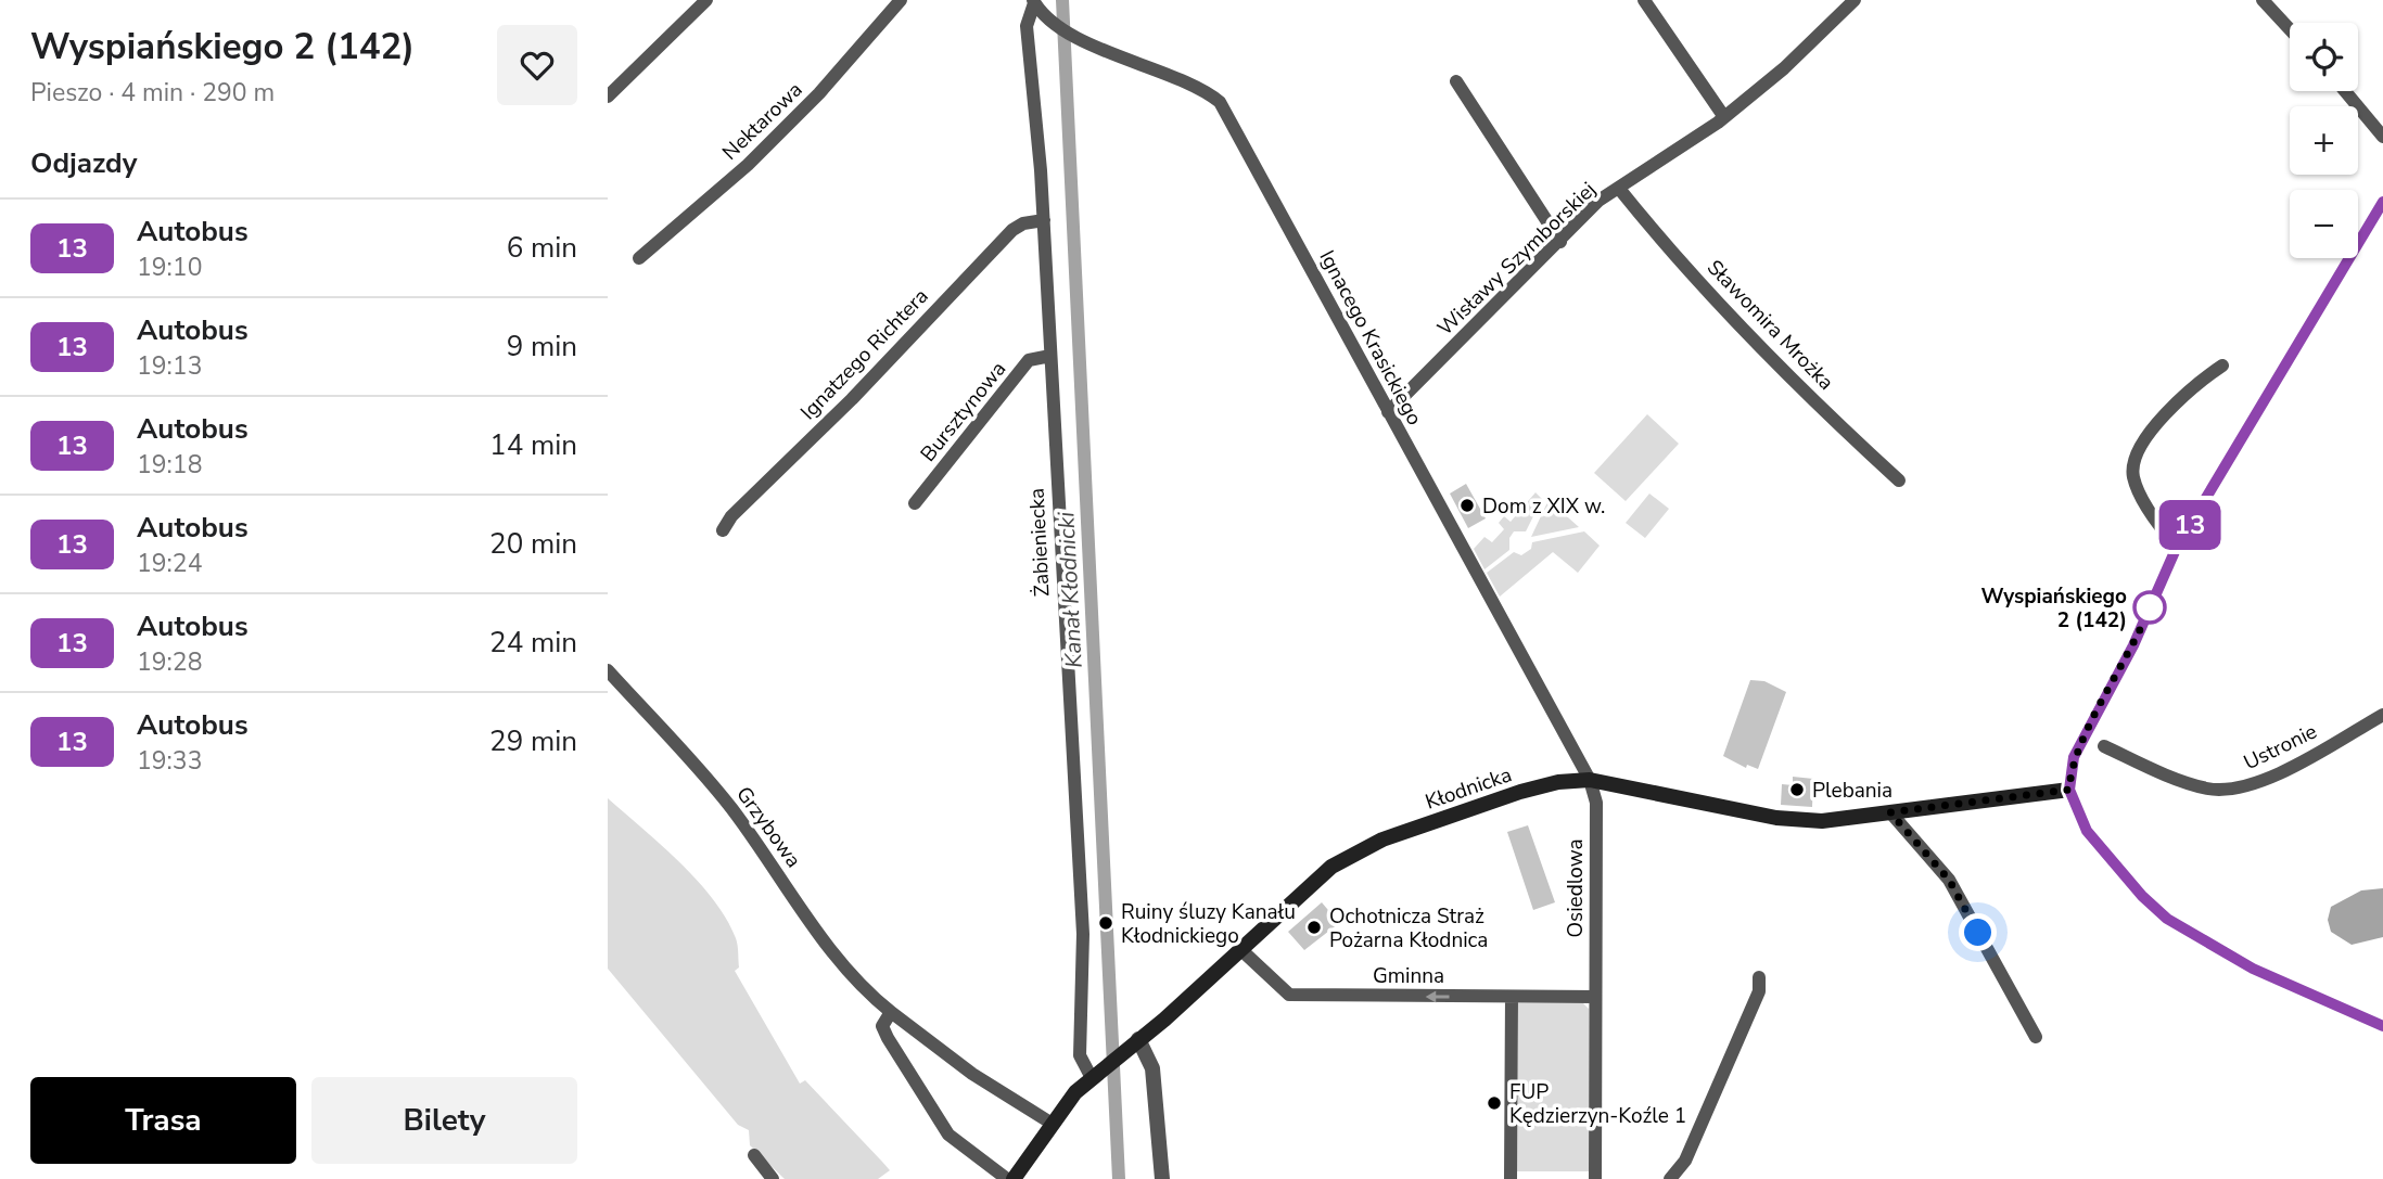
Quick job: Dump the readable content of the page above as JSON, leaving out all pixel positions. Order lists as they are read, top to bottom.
{
  "streets": {
    "main road": ["Kłodnicka"],
    "street": [
      "Nektarowa",
      "Wisławy Szymborskiej",
      "Sławomira Mrożka",
      "Ignacego Krasickiego",
      "Ignatzego Richtera",
      "Bursztynowa",
      "Żabieniecka",
      "Ustronie",
      "Grzybowa",
      "Osiedlowa",
      "Gminna"
    ]
  },
  "crossings": [
    ["Wisławy Szymborskiej", "Sławomira Mrożka"],
    ["Wisławy Szymborskiej", "Ignacego Krasickiego"],
    ["Ignacego Krasickiego", "Żabieniecka"],
    ["Ignacego Krasickiego", "Kłodnicka"],
    ["Ignacego Krasickiego", "Osiedlowa"],
    ["Ignatzego Richtera", "Żabieniecka"],
    ["Bursztynowa", "Żabieniecka"],
    ["Żabieniecka", "Kłodnicka"],
    ["Kłodnicka", "Grzybowa"],
    ["Kłodnicka", "Osiedlowa"],
    ["Kłodnicka", "Gminna"],
    ["Osiedlowa", "Gminna"]
  ],
  "one_way": ["Gminna"],
  "water": ["Kanał Kłodnicki"],
  "places": [
    "Dom z XIX w.",
    "Wyspiańskiego 2 (142)",
    "Plebania",
    "Ruiny śluzy Kanału Kłodnickiego",
    "Ochotnicza Straż Pożarna Kłodnica",
    "FUP Kędzierzyn-Koźle 1"
  ],
  "lines": ["bus line 13"],
  "page": {
    "heading": [
      ["Wyspiańskiego 2 (142)", "Pieszo · 4 min · 290 m"],
      "Odjazdy"
    ],
    "on_map": "13",
    "map_buttons": ["+", "−"],
    "list": [
      {
        "mark": "13",
        "name": "Autobus",
        "note": "19:10",
        "value": "6 min"
      },
      {
        "mark": "13",
        "name": "Autobus",
        "note": "19:13",
        "value": "9 min"
      },
      {
        "mark": "13",
        "name": "Autobus",
        "note": "19:18",
        "value": "14 min"
      },
      {
        "mark": "13",
        "name": "Autobus",
        "note": "19:24",
        "value": "20 min"
      },
      {
        "mark": "13",
        "name": "Autobus",
        "note": "19:28",
        "value": "24 min"
      },
      {
        "mark": "13",
        "name": "Autobus",
        "note": "19:33",
        "value": "29 min"
      }
    ],
    "buttons": ["Trasa", "Bilety"]
  }
}
